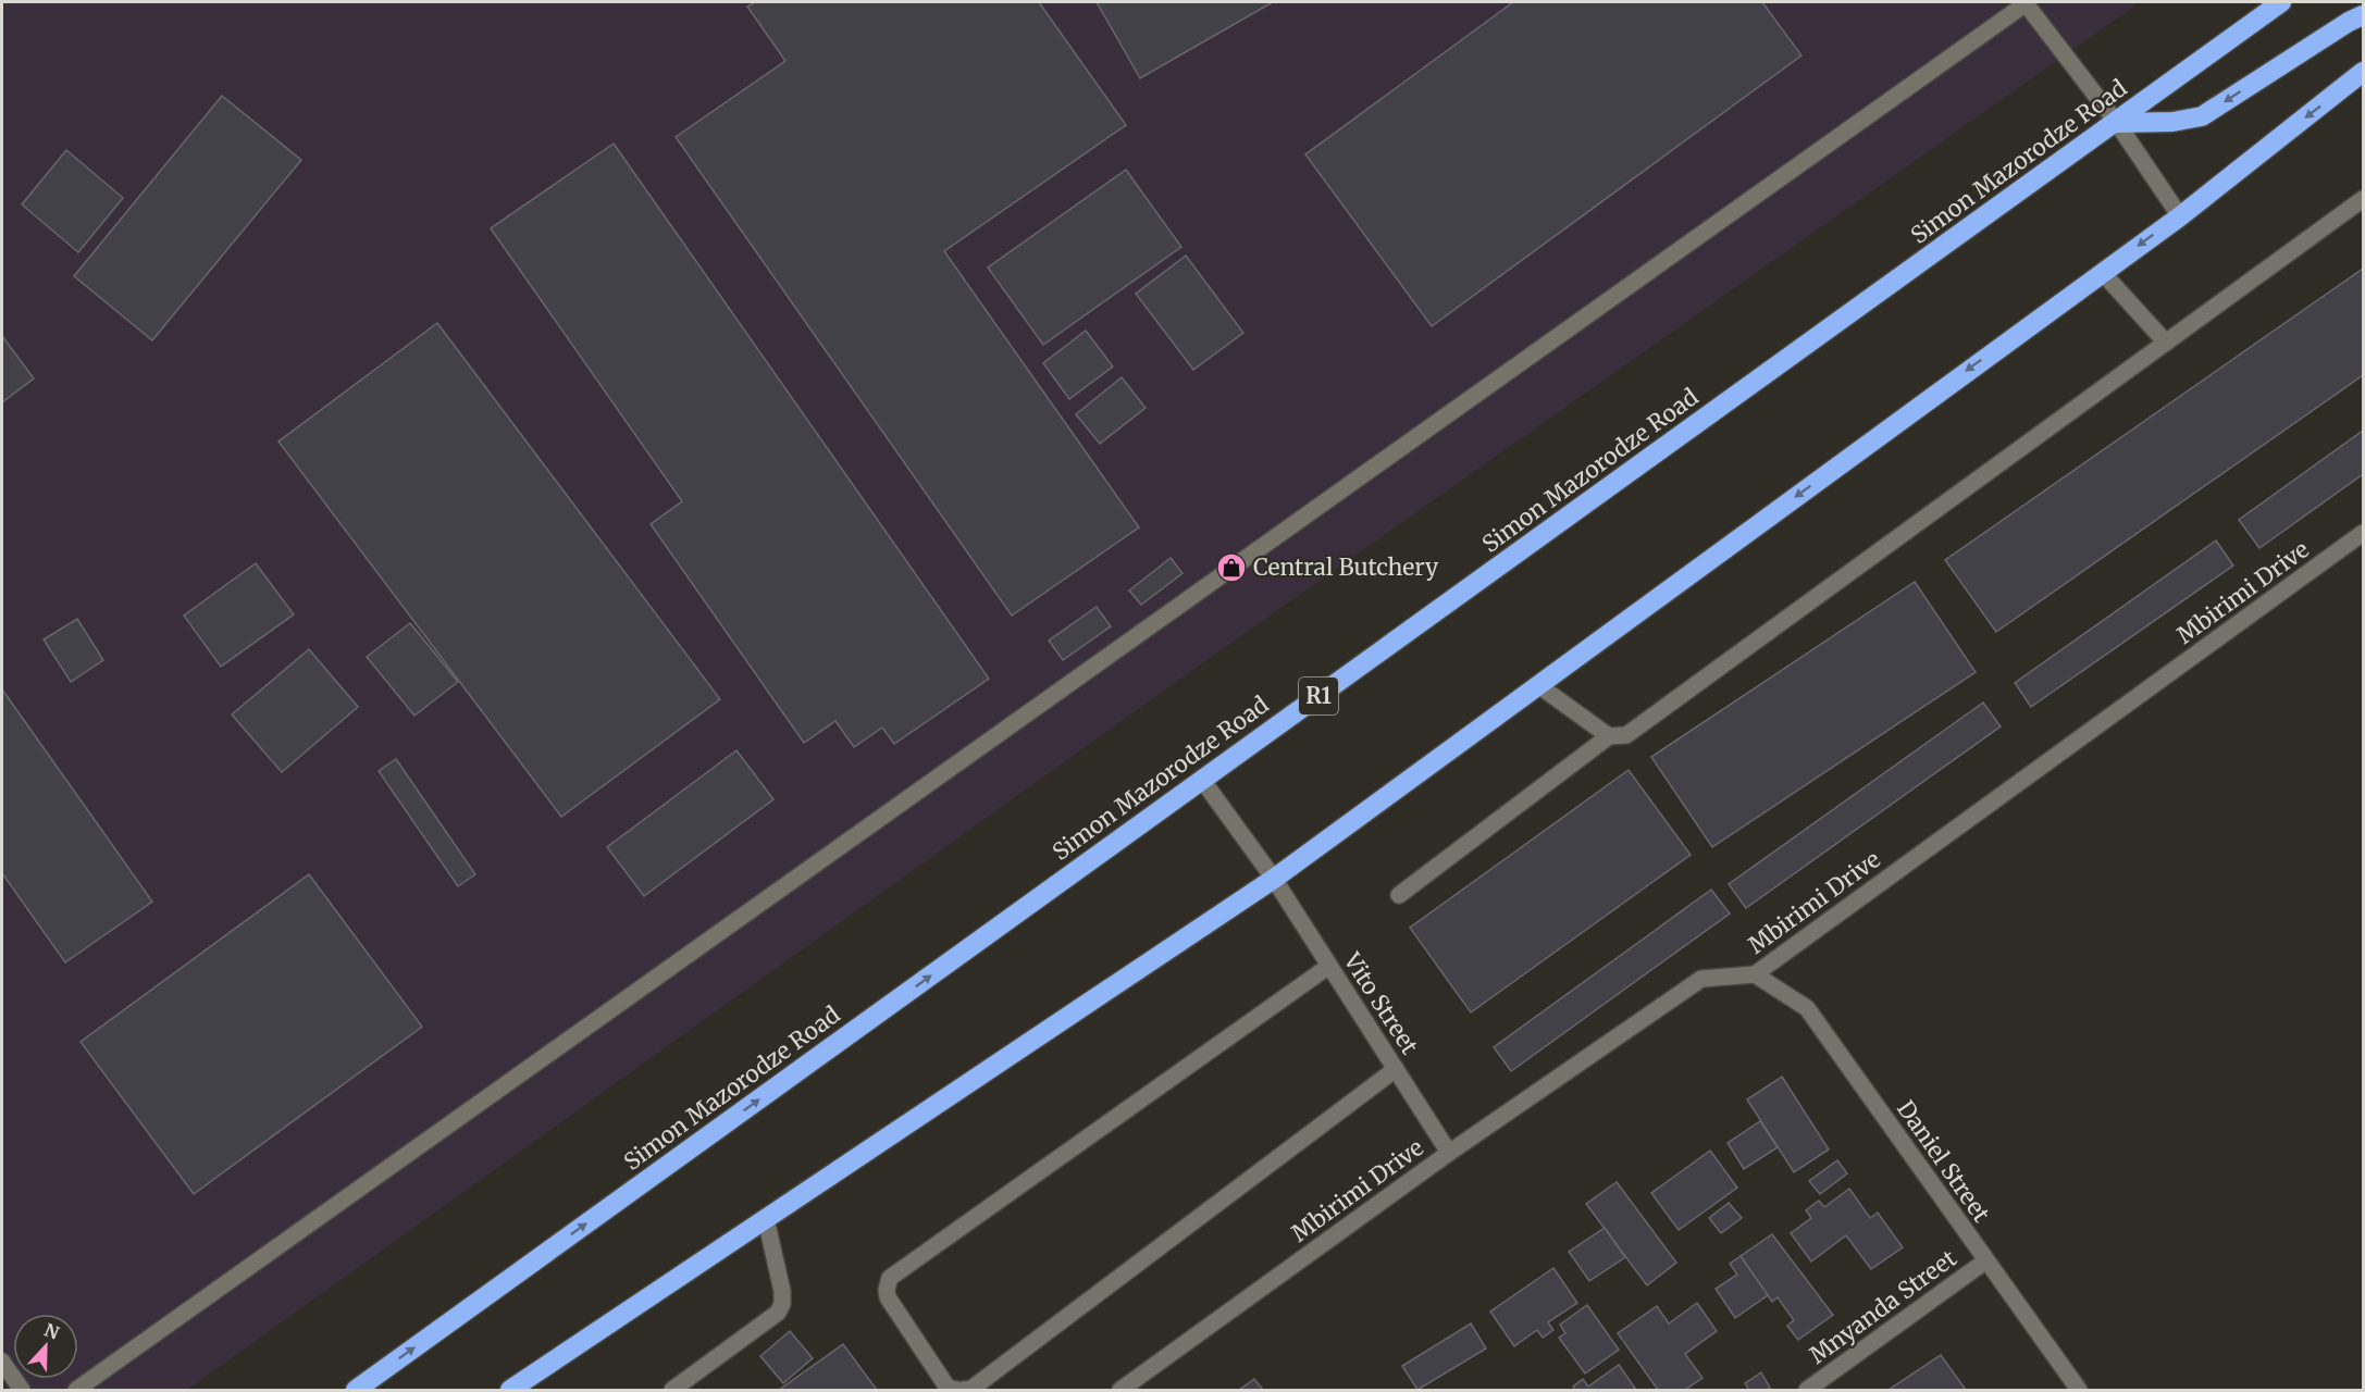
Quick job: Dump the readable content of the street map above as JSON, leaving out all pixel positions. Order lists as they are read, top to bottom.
{
  "streets": {
    "highway": ["Simon Mazorodze Road", "R1"],
    "street": [
      "Mbirimi Drive",
      "Vito Street",
      "Daniel Street",
      "Mnyanda Street"
    ]
  },
  "crossings": [
    ["Simon Mazorodze Road", "Vito Street"],
    ["Mbirimi Drive", "Vito Street"],
    ["Mbirimi Drive", "Daniel Street"],
    ["Daniel Street", "Mnyanda Street"]
  ],
  "places": {
    "shop": ["Central Butchery"]
  },
  "north": "top"
}
